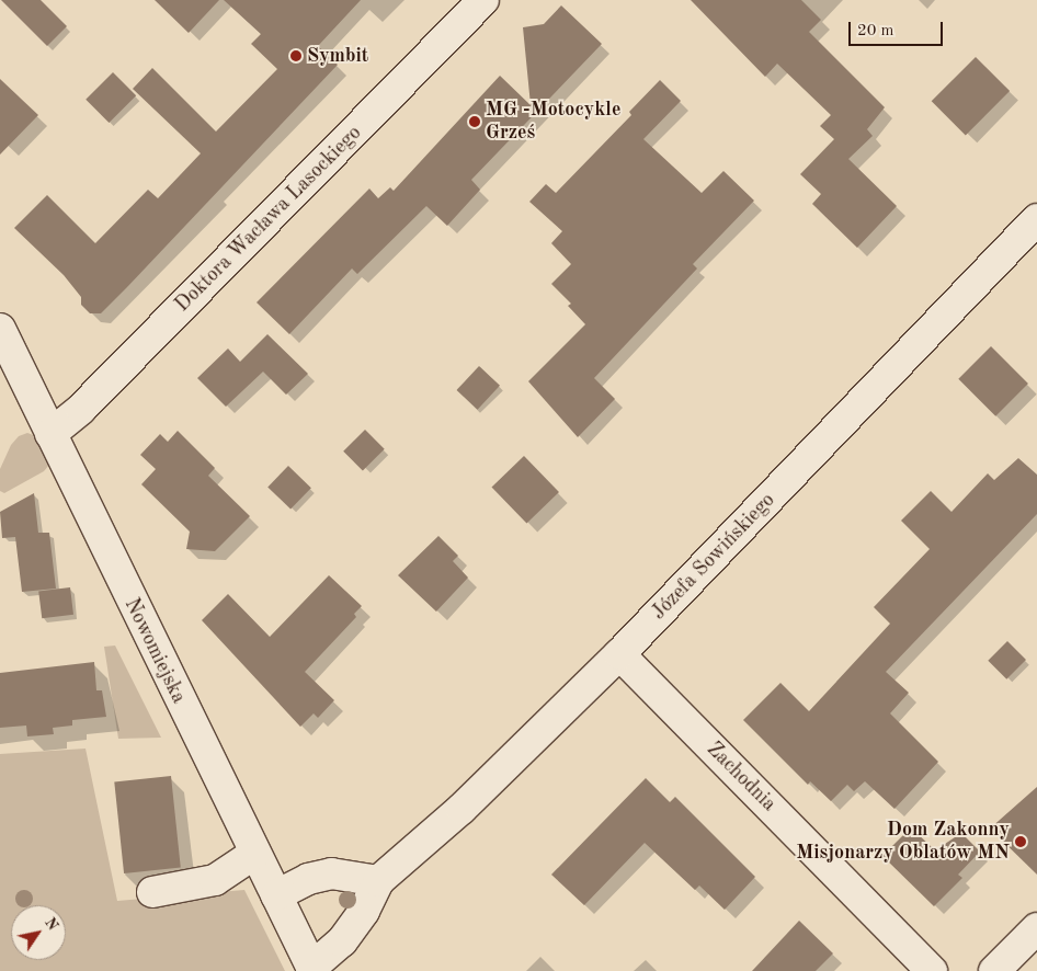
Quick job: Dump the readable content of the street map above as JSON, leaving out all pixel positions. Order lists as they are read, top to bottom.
{
  "streets": {
    "street": [
      "Doktora Wacława Lasockiego",
      "Józefa Sowińskiego",
      "Nowomiejska",
      "Zachodnia"
    ]
  },
  "crossings": [
    ["Doktora Wacława Lasockiego", "Nowomiejska"],
    ["Józefa Sowińskiego", "Nowomiejska"],
    ["Józefa Sowińskiego", "Zachodnia"]
  ],
  "places": ["Symbit", "MG -Motocykle Grześ", "Dom Zakonny Misjonarzy Oblatów MN"],
  "scale_bar": "20 m",
  "north": "top right"
}
